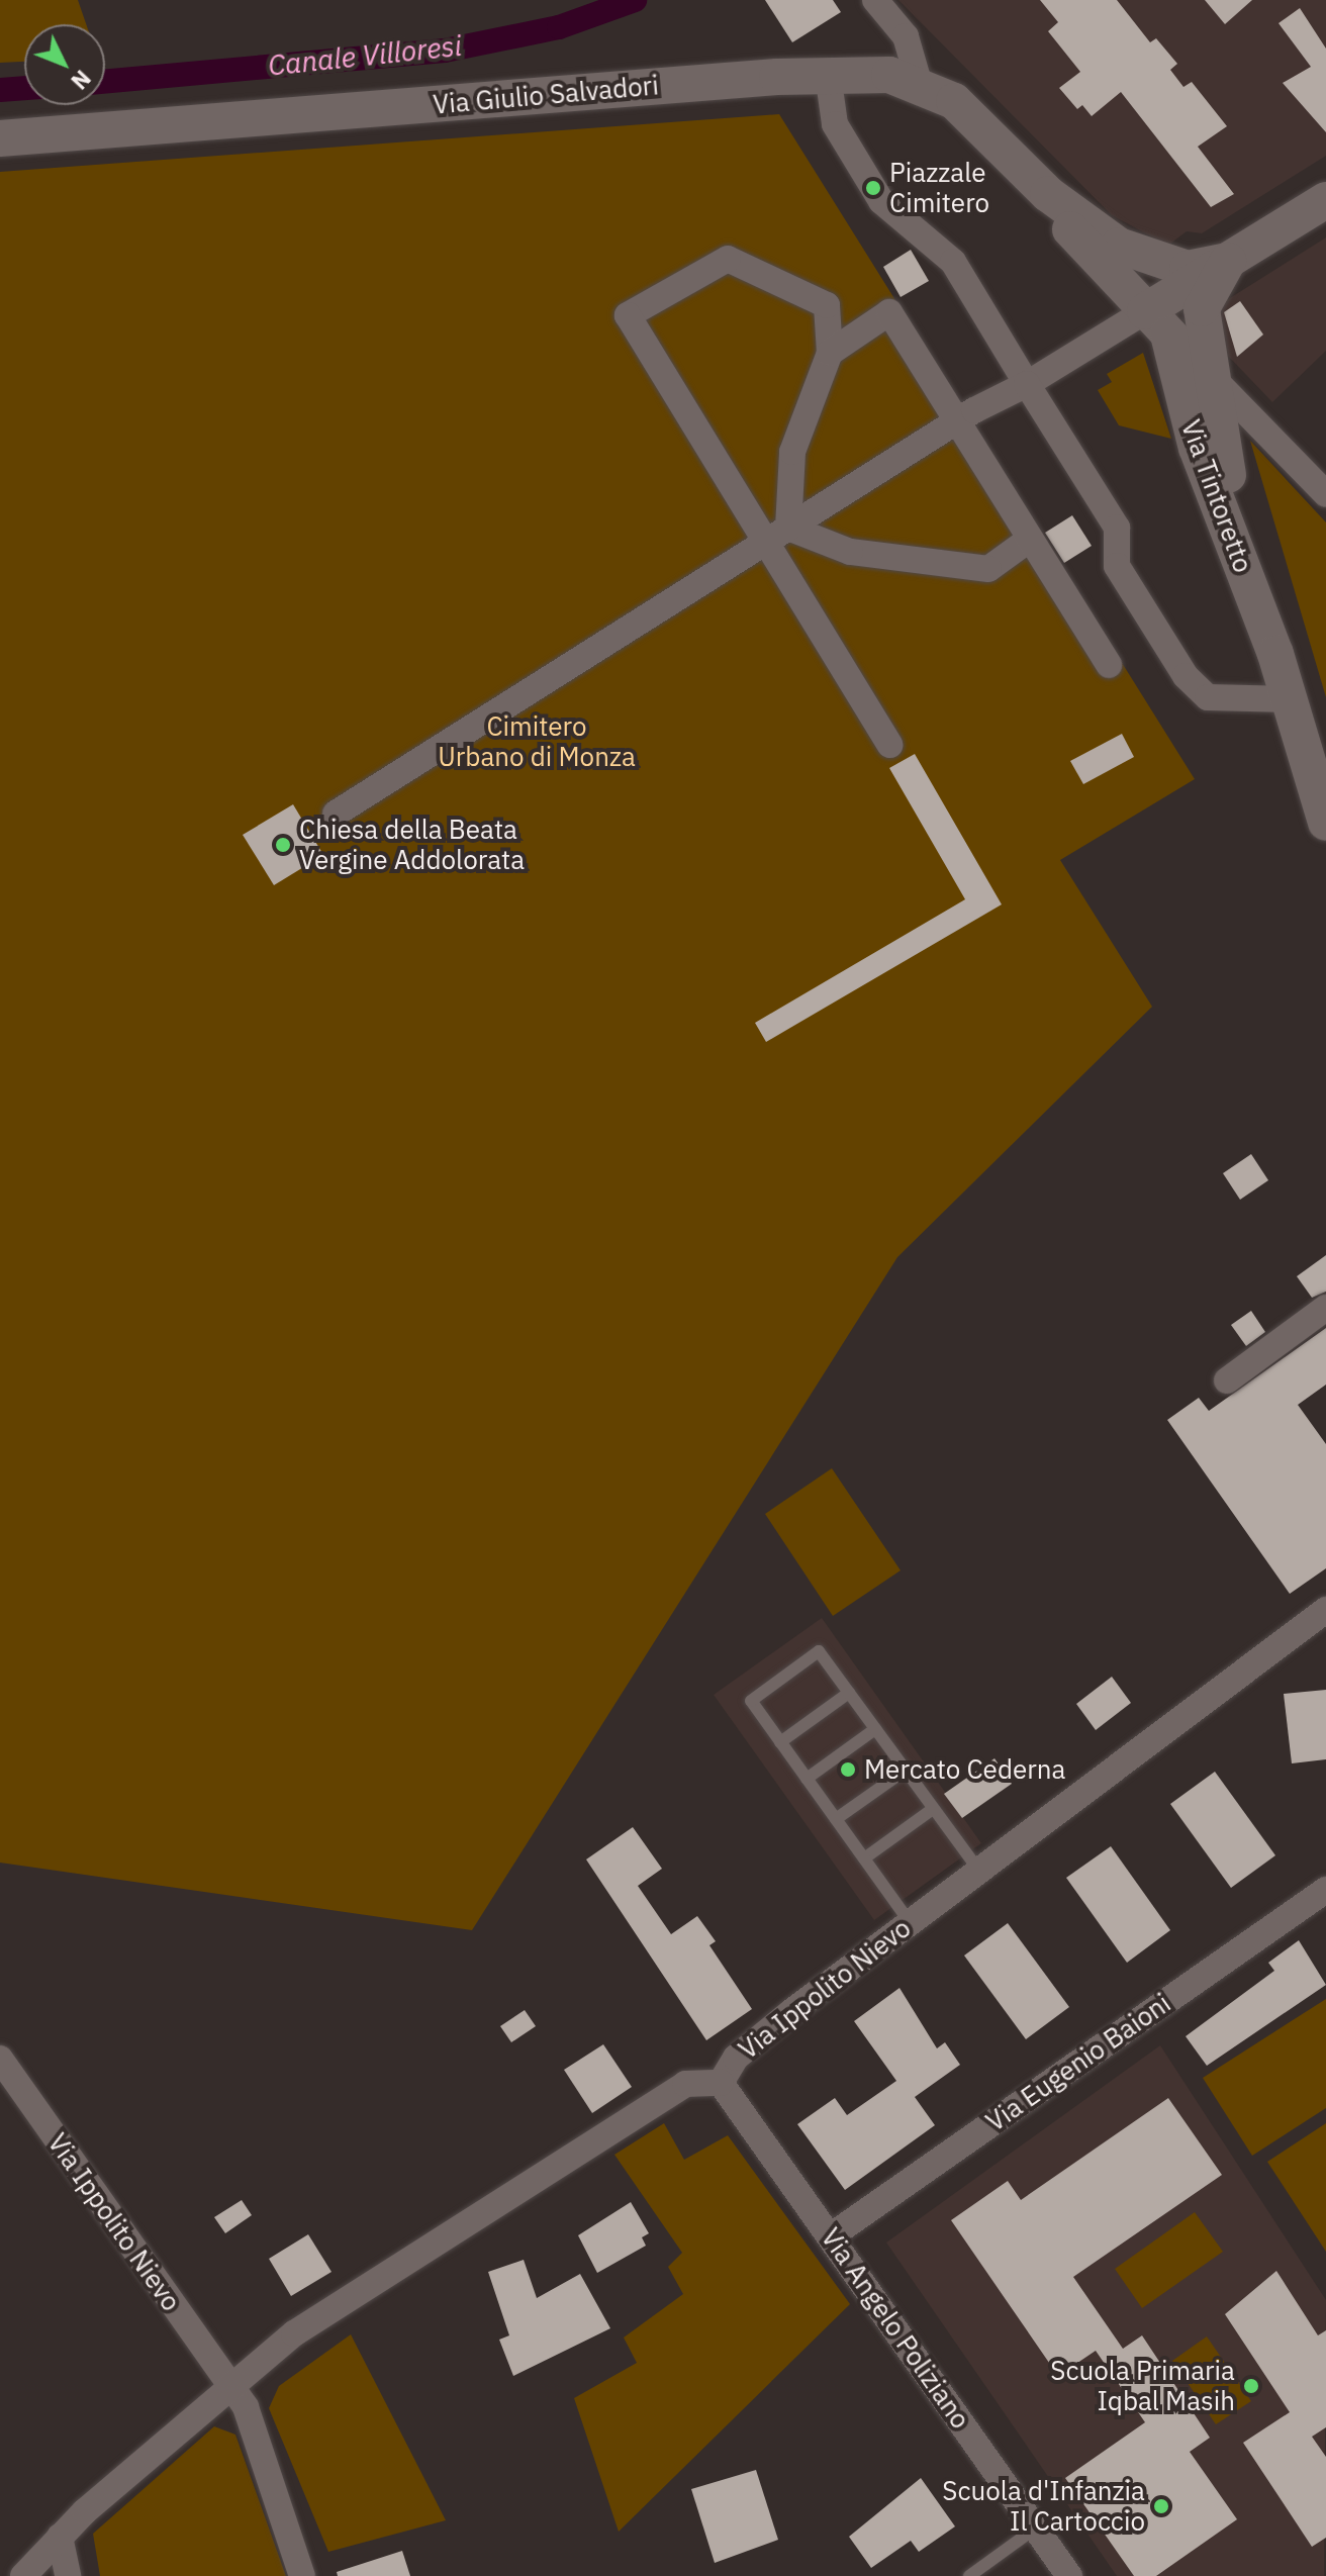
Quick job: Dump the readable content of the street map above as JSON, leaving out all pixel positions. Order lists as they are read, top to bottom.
{
  "streets": {
    "street": [
      "Via Giulio Salvadori",
      "Via Tintoretto",
      "Via Ippolito Nievo",
      "Via Eugenio Baioni",
      "Via Angelo Poliziano"
    ]
  },
  "crossings": [
    ["Via Giulio Salvadori", "Via Tintoretto"],
    ["Via Ippolito Nievo", "Via Angelo Poliziano"],
    ["Via Eugenio Baioni", "Via Angelo Poliziano"]
  ],
  "water": ["Canale Villoresi"],
  "parks": ["Cimitero Urbano di Monza"],
  "places": [
    "Piazzale Cimitero",
    "Chiesa della Beata Vergine Addolorata",
    "Mercato Cederna",
    "Scuola Primaria Iqbal Masih",
    "Scuola d'Infanzia Il Cartoccio"
  ],
  "north": "bottom right"
}
